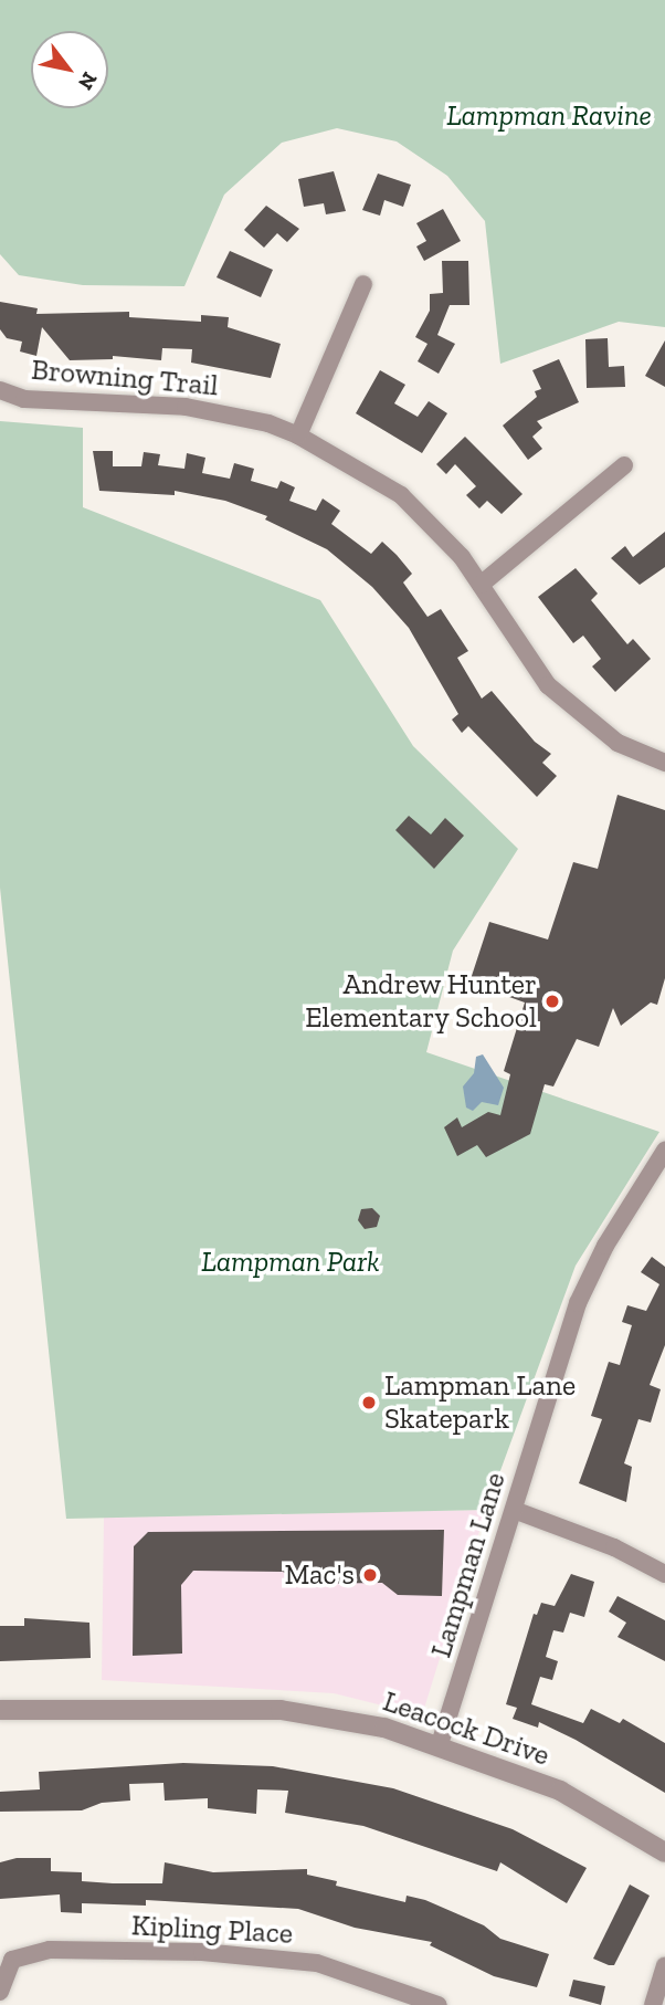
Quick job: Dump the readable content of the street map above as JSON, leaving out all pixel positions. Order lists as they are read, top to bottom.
{
  "streets": {
    "street": [
      "Browning Trail",
      "Lampman Lane",
      "Leacock Drive",
      "Kipling Place"
    ]
  },
  "crossings": [
    ["Lampman Lane", "Leacock Drive"]
  ],
  "parks": ["Lampman Ravine", "Lampman Park"],
  "places": ["Andrew Hunter Elementary School", "Lampman Lane Skatepark", "Mac's"],
  "north": "bottom right"
}
